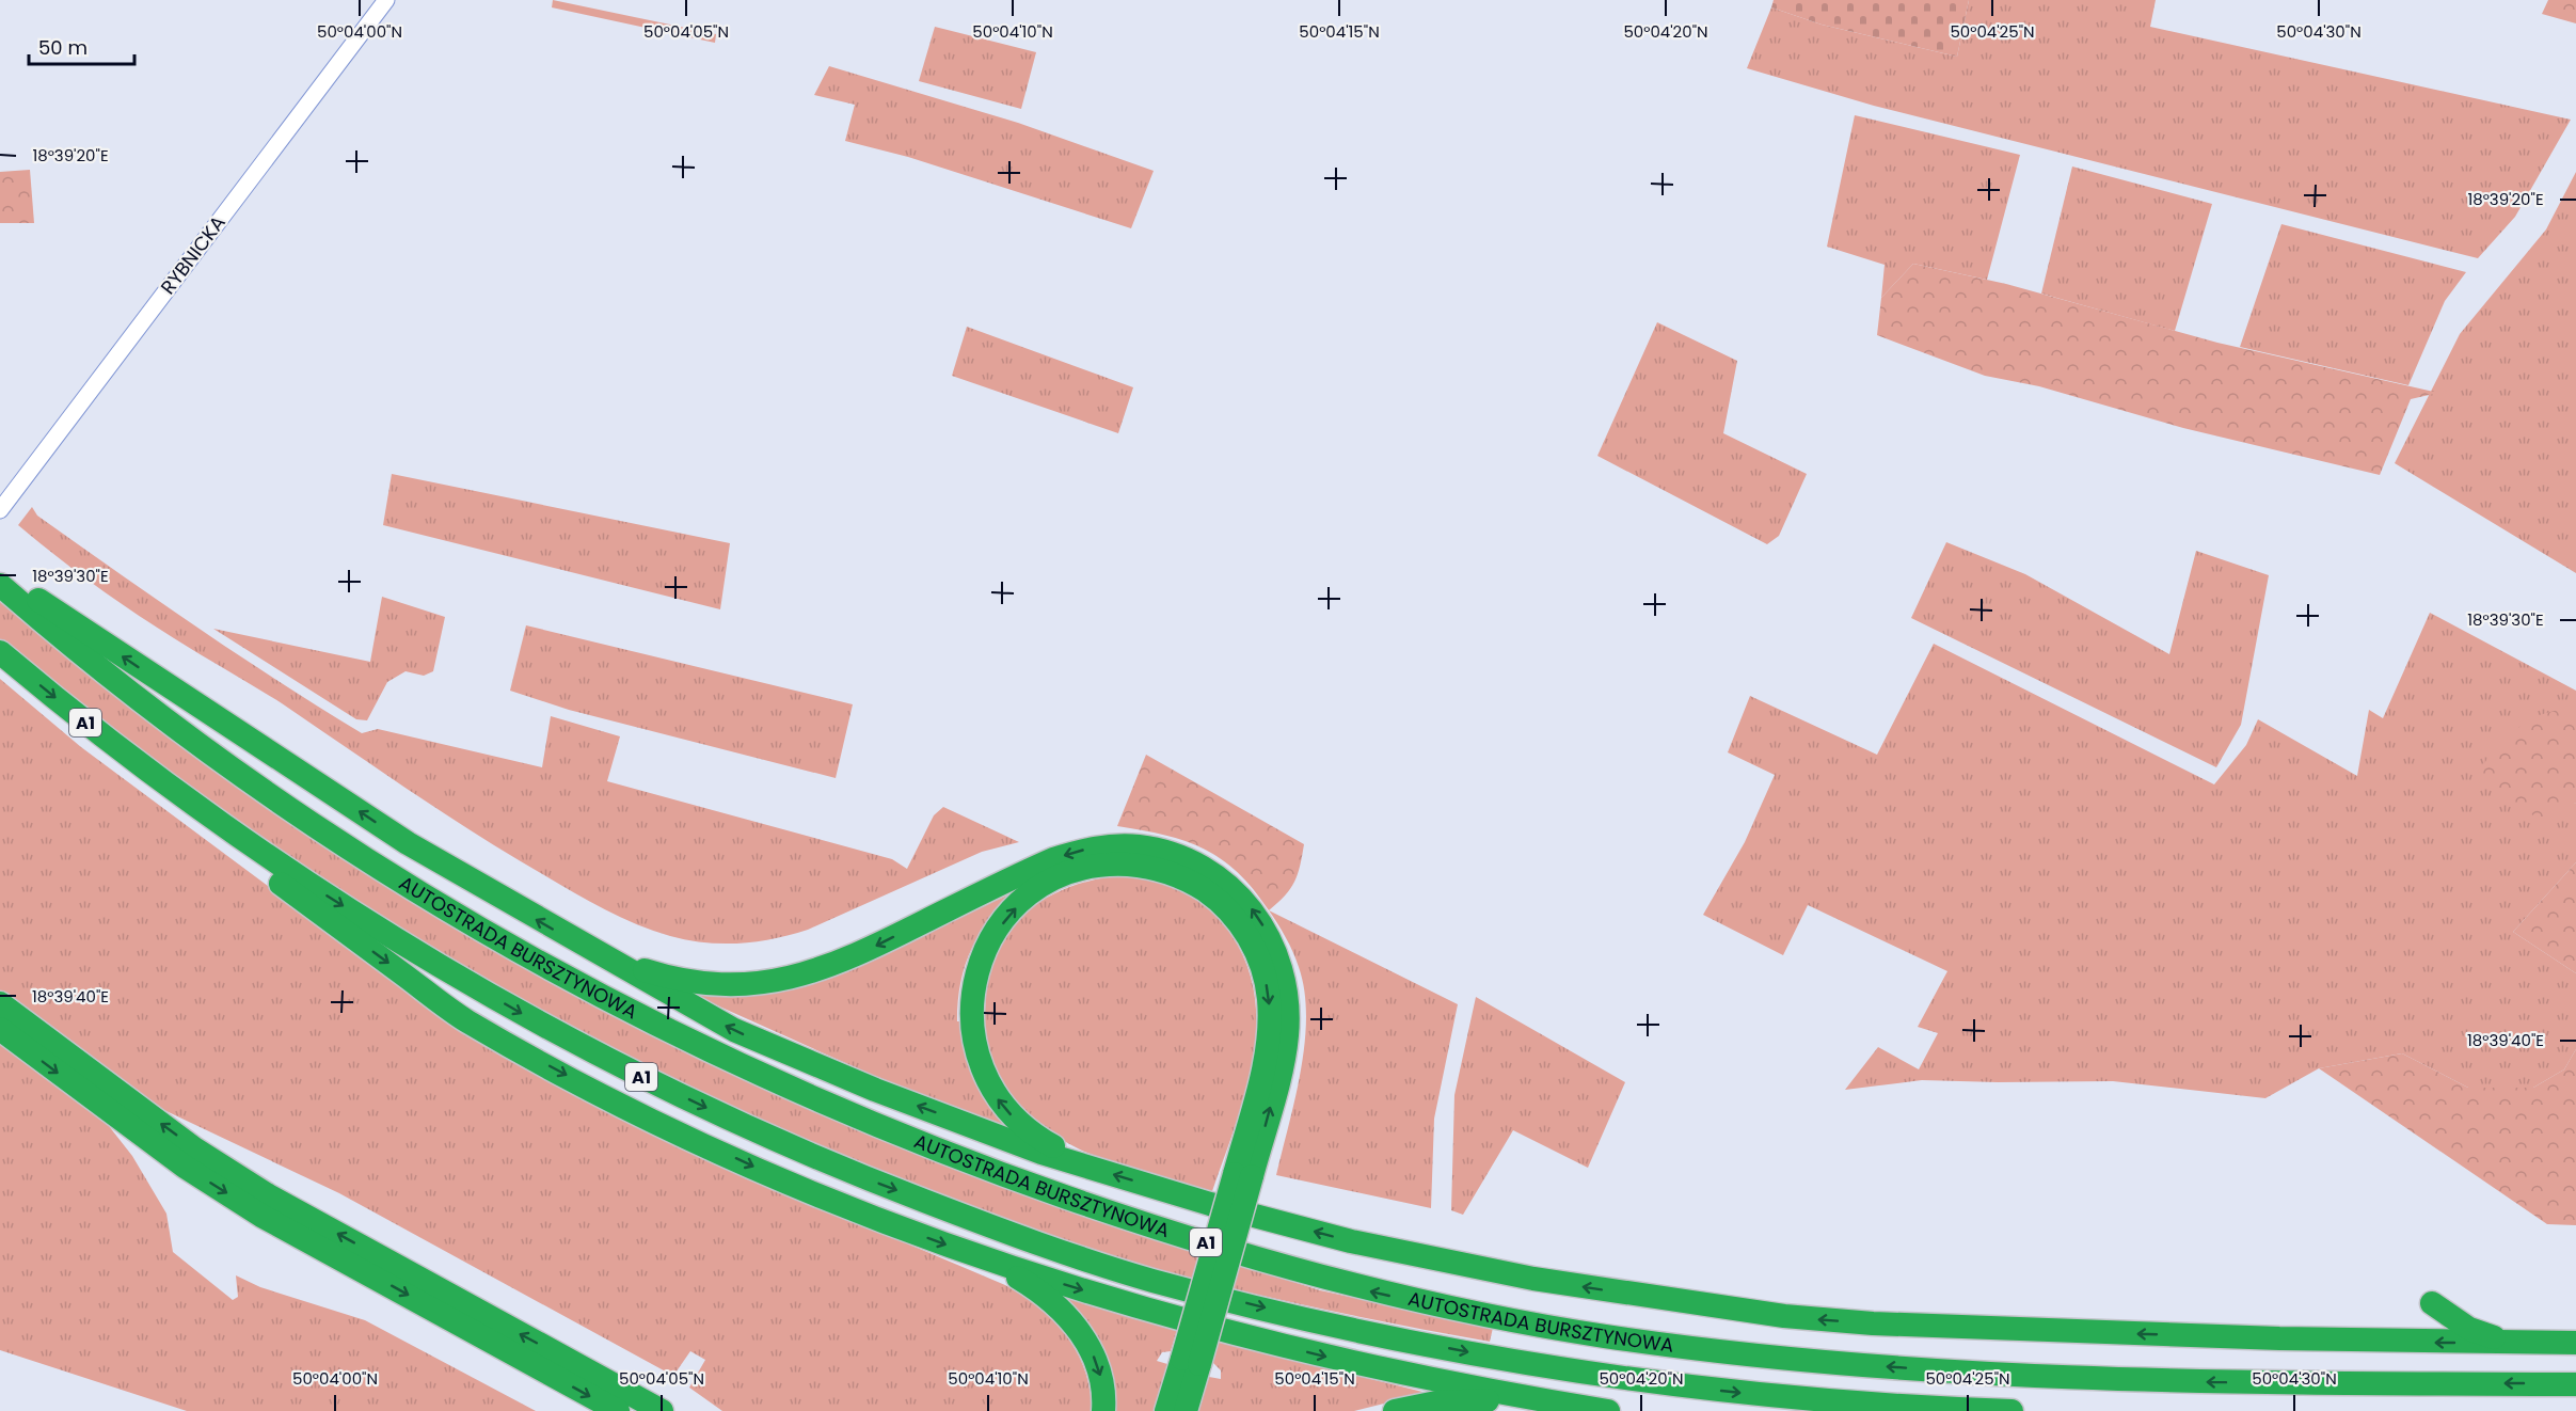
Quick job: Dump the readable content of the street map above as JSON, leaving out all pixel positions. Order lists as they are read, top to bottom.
{
  "streets": {
    "highway": ["A1", "AUTOSTRADA BURSZTYNOWA"],
    "street": ["RYBNICKA"]
  },
  "scale_bar": "50 m",
  "coordinates": [
    "50°04'00\"N",
    "50°04'05\"N",
    "50°04'10\"N",
    "50°04'15\"N",
    "50°04'20\"N",
    "50°04'25\"N",
    "50°04'30\"N",
    "18°39'20\"E",
    "18°39'30\"E",
    "18°39'40\"E"
  ]
}
